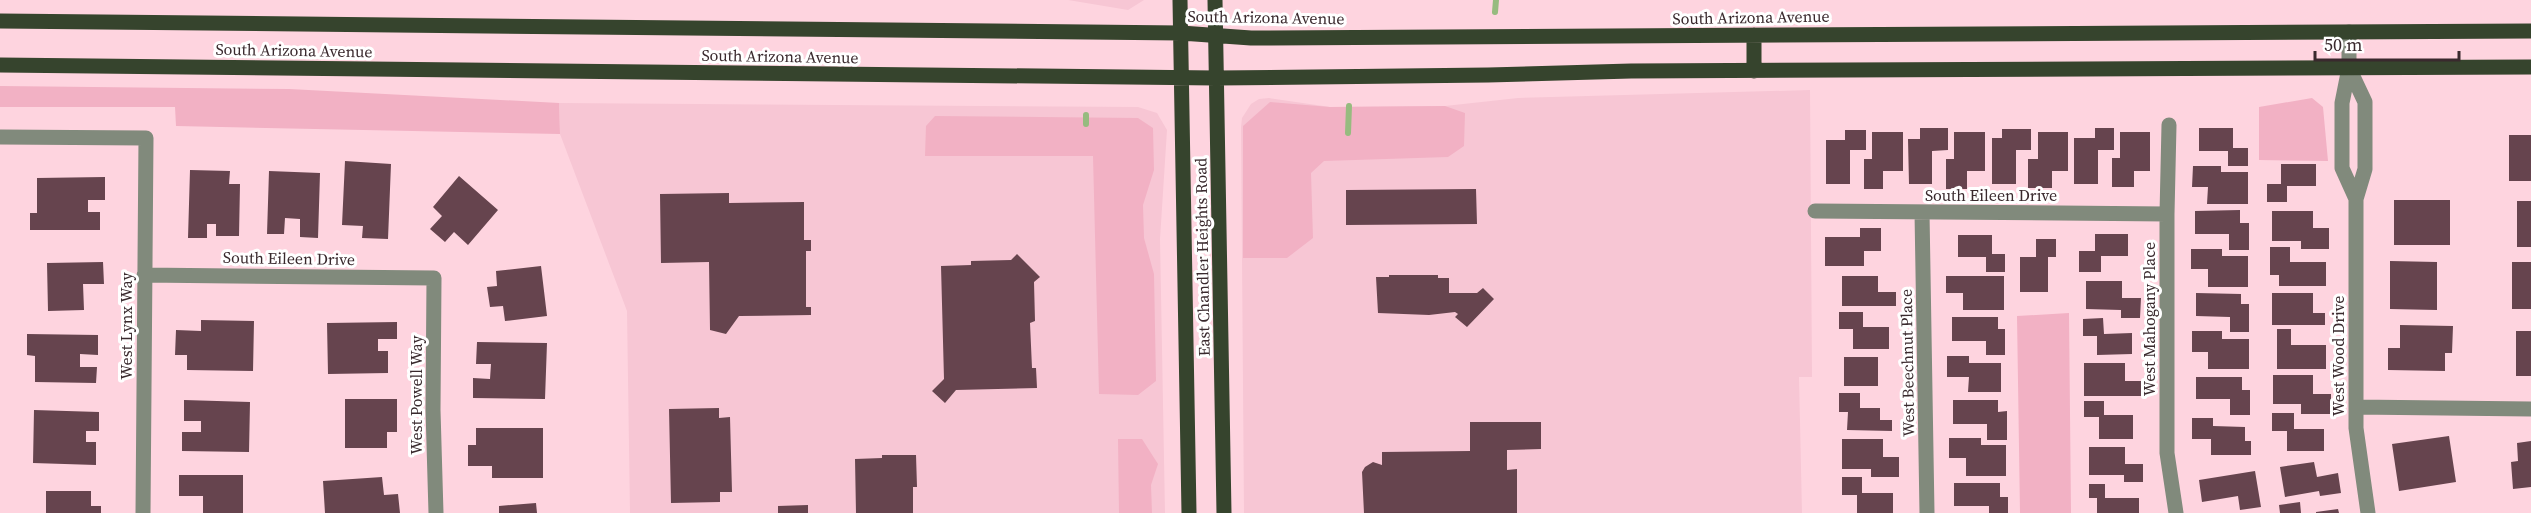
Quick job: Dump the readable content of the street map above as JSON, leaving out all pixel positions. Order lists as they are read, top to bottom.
{
  "streets": {
    "main road": ["South Arizona Avenue", "East Chandler Heights Road"],
    "street": [
      "South Eileen Drive",
      "West Mahogany Place",
      "West Lynx Way",
      "West Wood Drive",
      "West Beechnut Place",
      "West Powell Way"
    ]
  },
  "crossings": [
    ["South Arizona Avenue", "East Chandler Heights Road"],
    ["South Arizona Avenue", "West Wood Drive"],
    ["South Eileen Drive", "West Mahogany Place"],
    ["South Eileen Drive", "West Lynx Way"],
    ["South Eileen Drive", "West Beechnut Place"],
    ["South Eileen Drive", "West Powell Way"]
  ],
  "scale_bar": "50 m"
}
